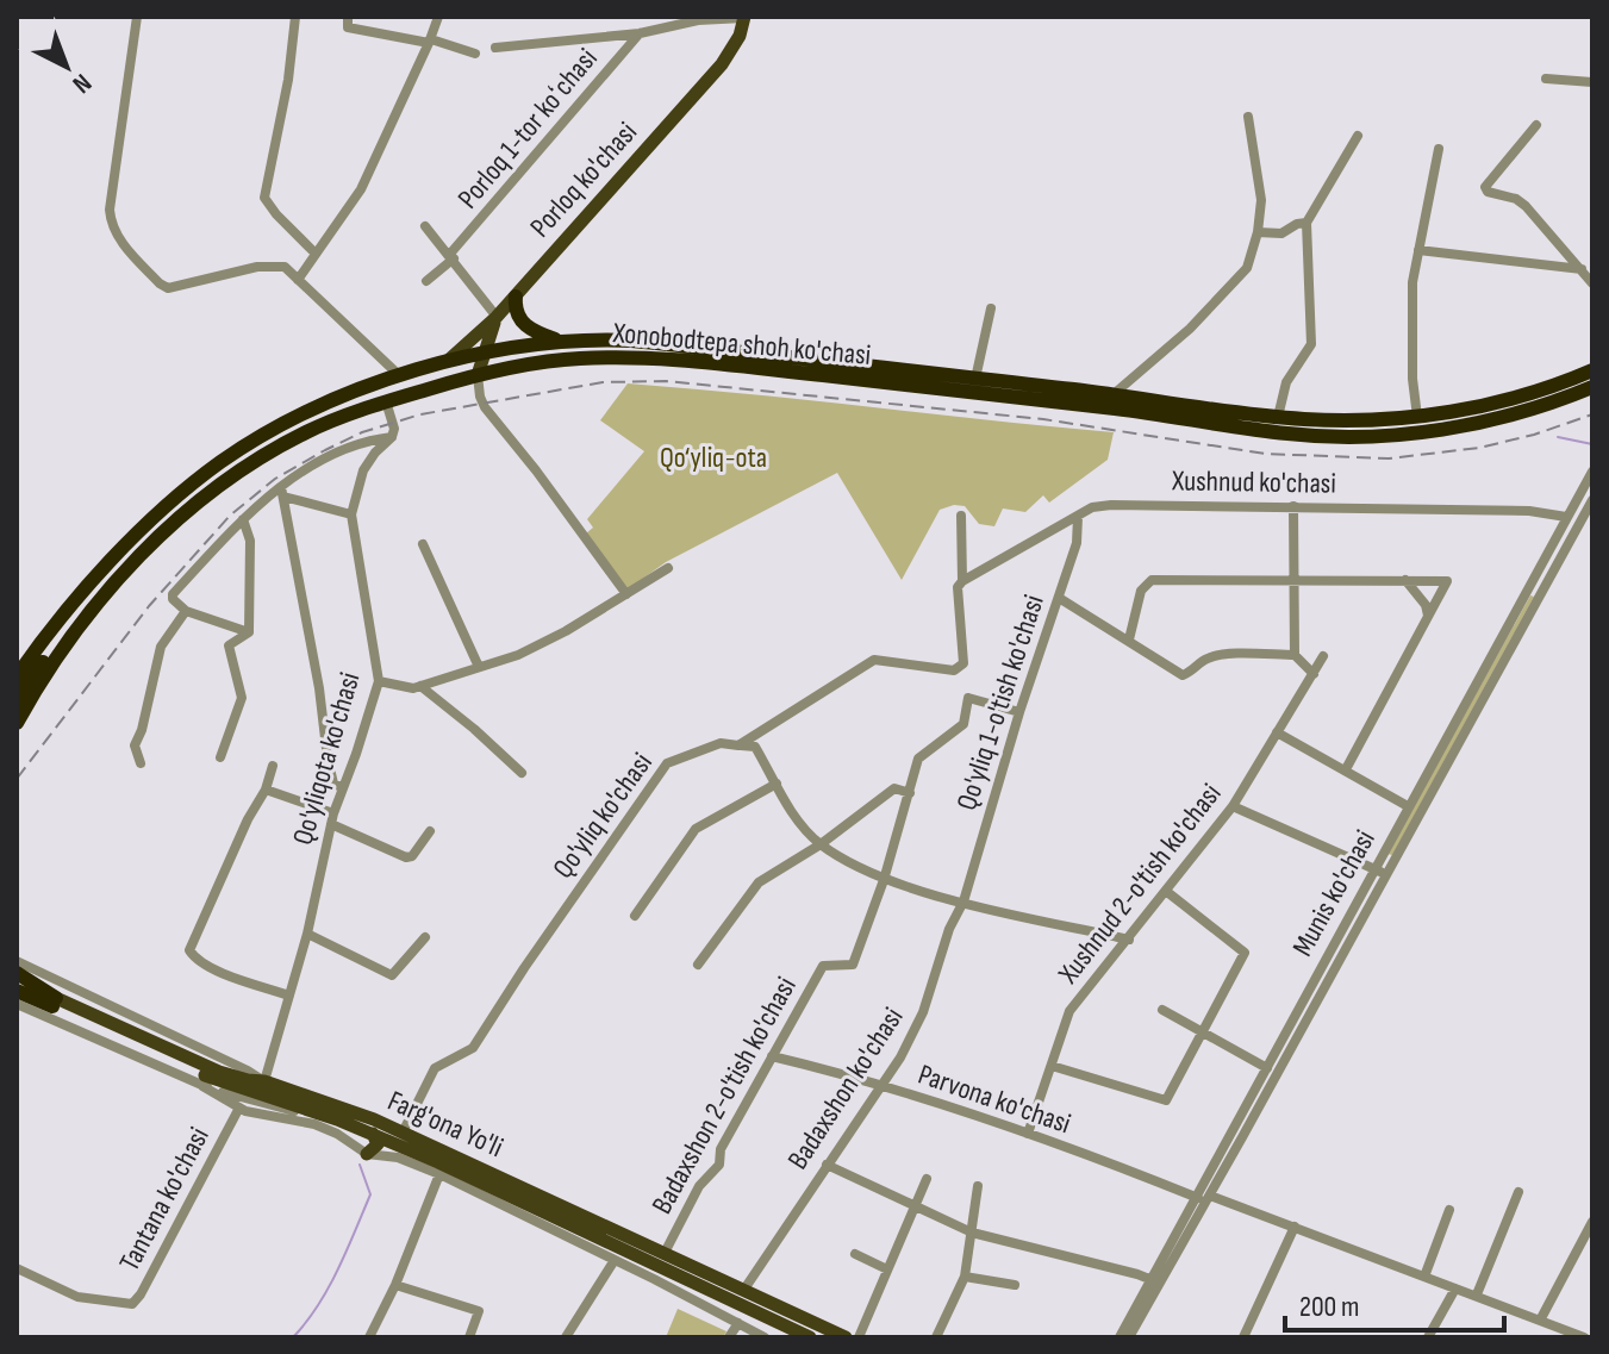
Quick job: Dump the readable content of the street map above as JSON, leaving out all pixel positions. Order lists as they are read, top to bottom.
{
  "streets": {
    "highway": ["Xonobodtepa shoh ko'chasi", "Farg'ona Yo'li"],
    "main road": ["Porloq ko'chasi"],
    "street": [
      "Porloq 1-tor koʻchasi",
      "Xushnud ko'chasi",
      "Qo'yliq 1-o'tish ko'chasi",
      "Qo'yliqota ko'chasi",
      "Qo'yliq ko'chasi",
      "Xushnud 2-o'tish ko'chasi",
      "Munis ko'chasi",
      "Badaxshon ko'chasi",
      "Badaxshon 2-o'tish ko'chasi",
      "Parvona ko'chasi",
      "Tantana ko'chasi"
    ]
  },
  "crossings": [
    ["Porloq 1-tor koʻchasi", "Porloq ko'chasi"],
    ["Porloq ko'chasi", "Xonobodtepa shoh ko'chasi"],
    ["Xushnud ko'chasi", "Qo'yliq 1-o'tish ko'chasi"],
    ["Xushnud ko'chasi", "Qo'yliq ko'chasi"],
    ["Xushnud ko'chasi", "Munis ko'chasi"],
    ["Qo'yliq 1-o'tish ko'chasi", "Badaxshon ko'chasi"],
    ["Qo'yliqota ko'chasi", "Farg'ona Yo'li"],
    ["Qo'yliq ko'chasi", "Farg'ona Yo'li"],
    ["Xushnud 2-o'tish ko'chasi", "Parvona ko'chasi"],
    ["Munis ko'chasi", "Parvona ko'chasi"],
    ["Badaxshon ko'chasi", "Parvona ko'chasi"],
    ["Badaxshon ko'chasi", "Farg'ona Yo'li"],
    ["Badaxshon 2-o'tish ko'chasi", "Parvona ko'chasi"],
    ["Badaxshon 2-o'tish ko'chasi", "Farg'ona Yo'li"]
  ],
  "parks": ["Qo‘yliq-ota"],
  "scale_bar": "200 m",
  "north": "bottom right"
}
